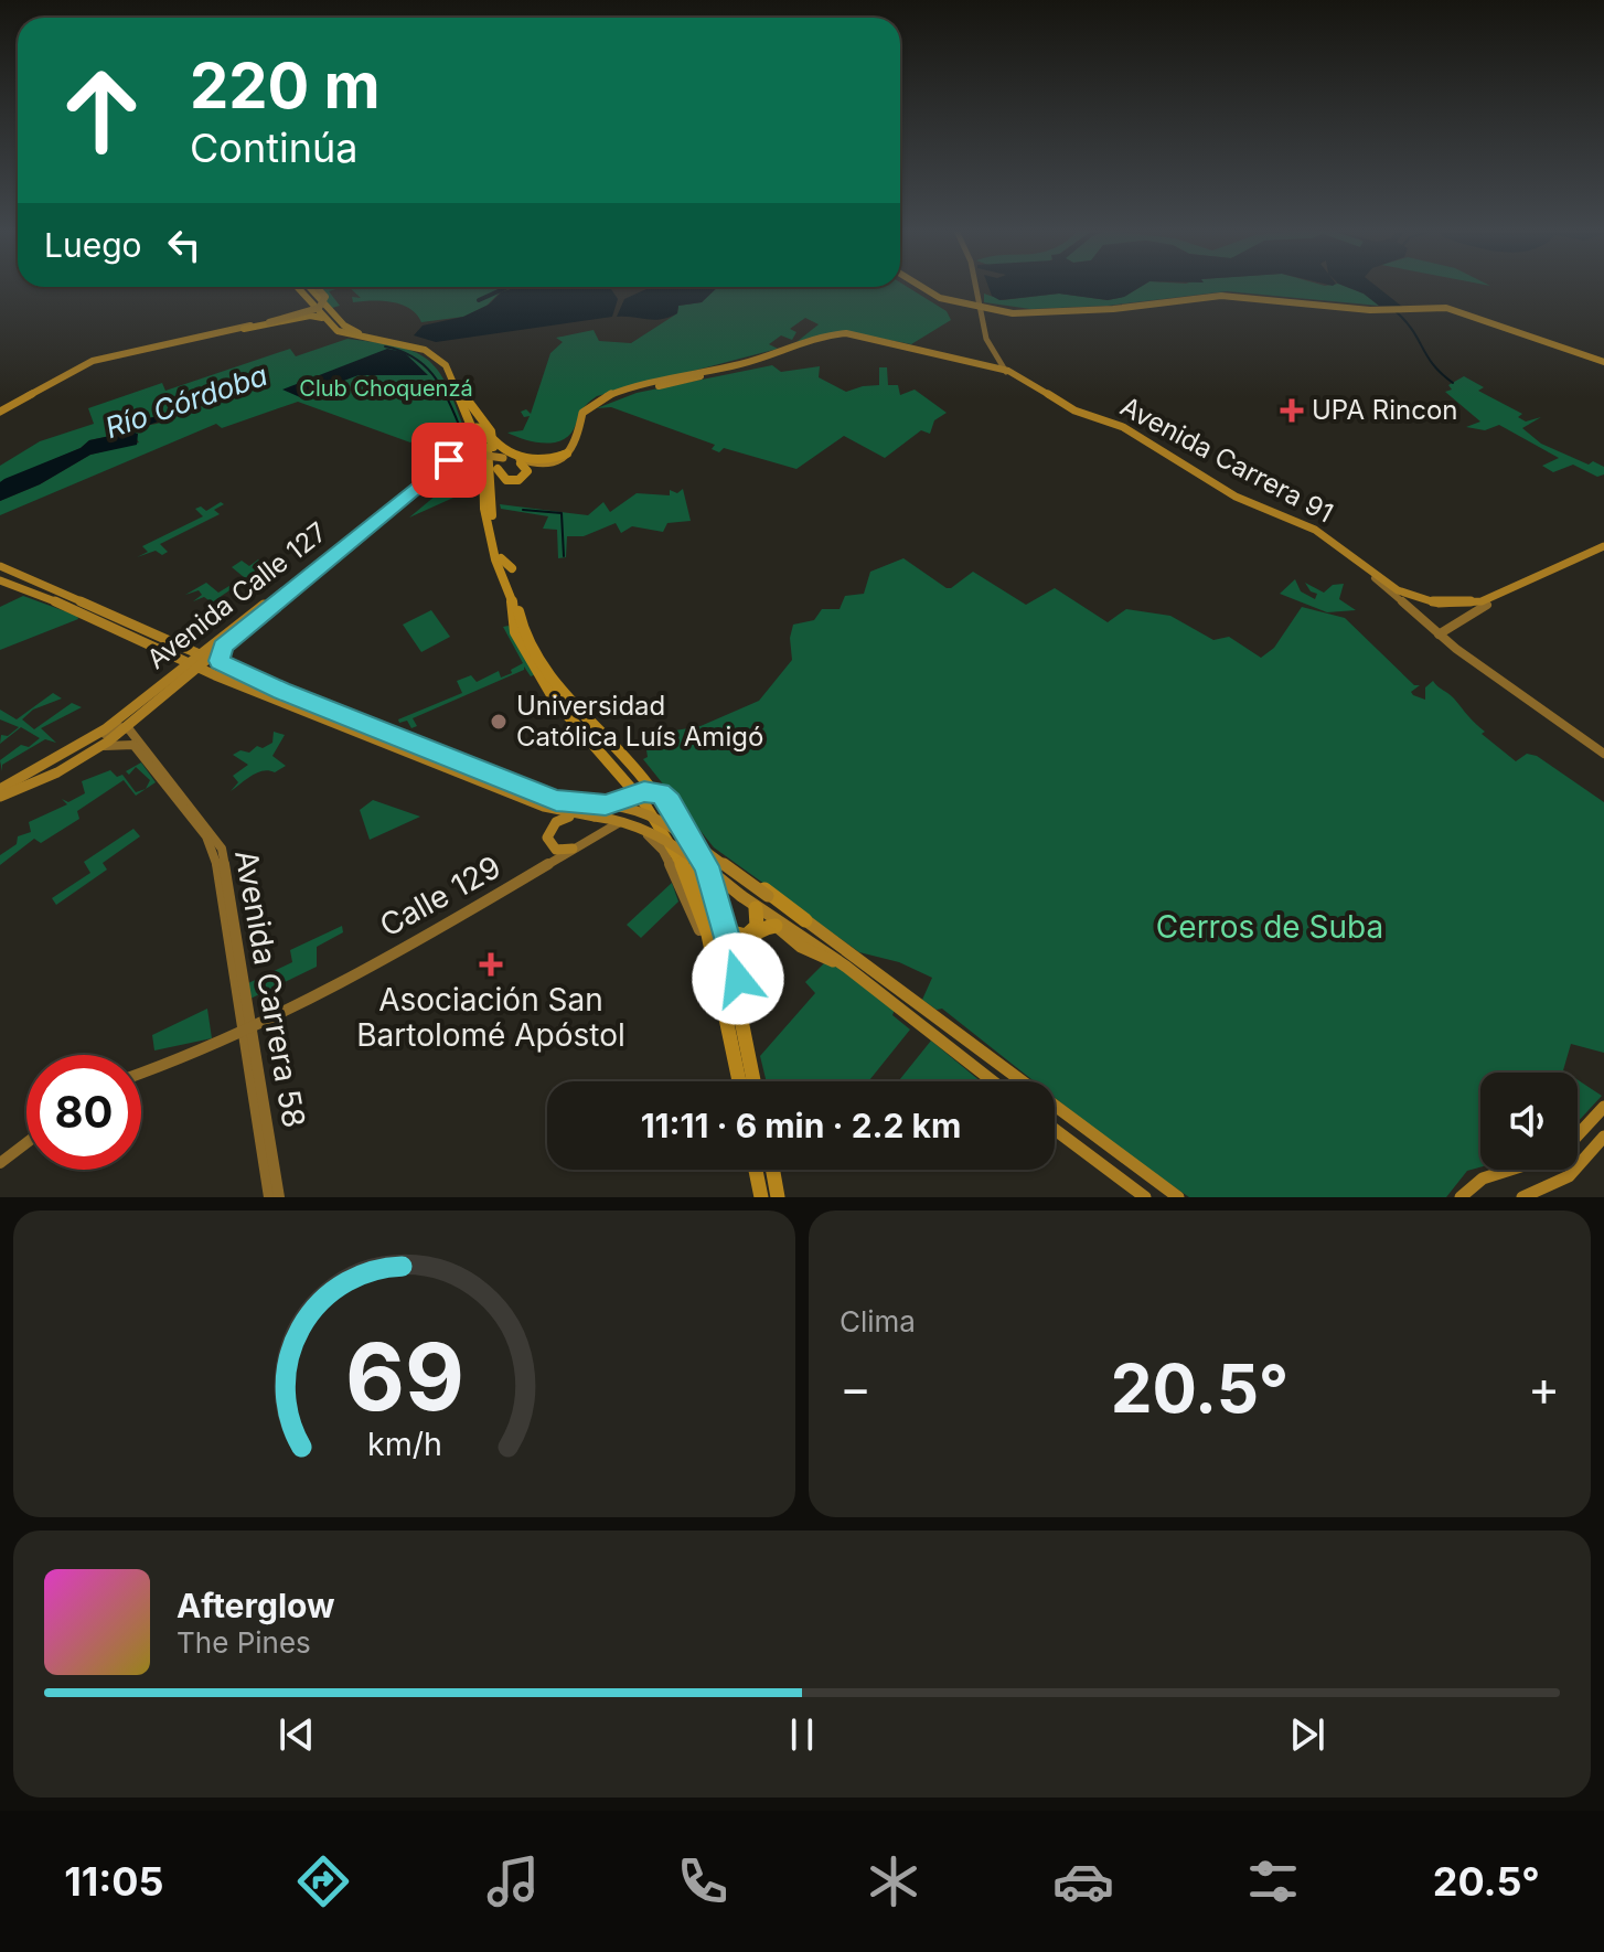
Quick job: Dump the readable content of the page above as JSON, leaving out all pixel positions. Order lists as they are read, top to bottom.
{
  "streets": {
    "main road": [
      "Avenida Carrera 91",
      "Avenida Calle 127",
      "Calle 129",
      "Avenida Carrera 58"
    ]
  },
  "crossings": [
    ["Avenida Calle 127", "Avenida Carrera 58"],
    ["Calle 129", "Avenida Carrera 58"]
  ],
  "water": ["Río Córdoba"],
  "parks": ["Club Choquenzá", "Cerros de Suba"],
  "places": {
    "health": ["UPA Rincon", "Asociación San Bartolomé Apóstol"],
    "other": ["Universidad Católica Luís Amigó"]
  },
  "page": {
    "turn": ["220 m", "Continúa"],
    "then": "Luego",
    "limit": "80",
    "trip": "11:11 · 6 min · 2.2 km",
    "tile": "Clima",
    "heat": ["−", "20.5°", "+"],
    "song": ["Afterglow", "The Pines"],
    "tabs": ["11:05", "20.5°"],
    "gauge": ["69", "km/h"]
  }
}
